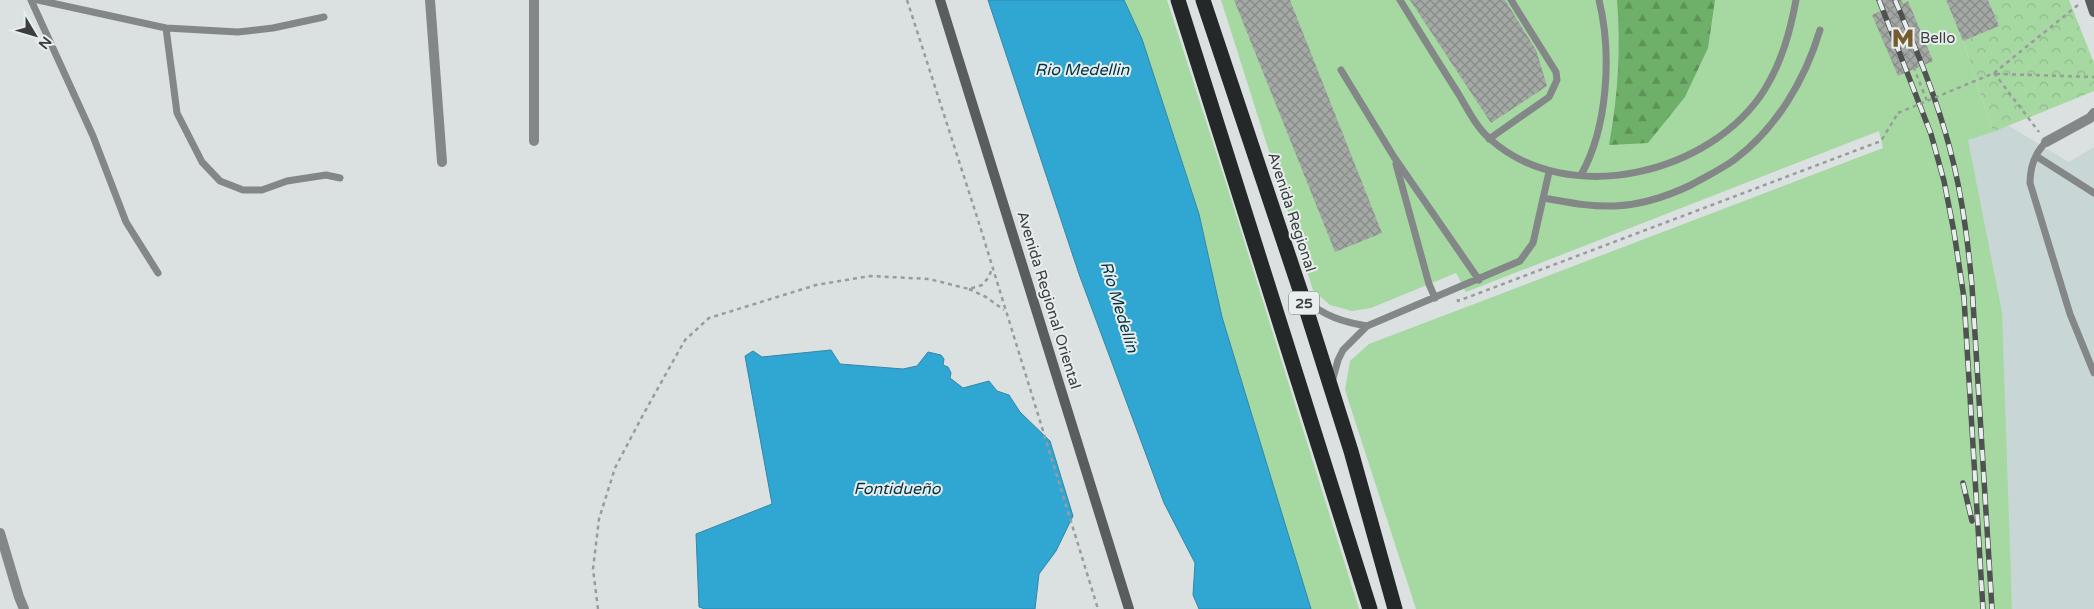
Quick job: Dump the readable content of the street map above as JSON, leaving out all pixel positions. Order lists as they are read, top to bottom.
{
  "streets": {
    "highway": ["Avenida Regional", "25"],
    "main road": ["Avenida Regional Oriental"]
  },
  "water": ["Rio Medellin", "Río Medellín", "Fontidueño"],
  "places": {
    "metro station": ["Bello"]
  },
  "north": "bottom right"
}
